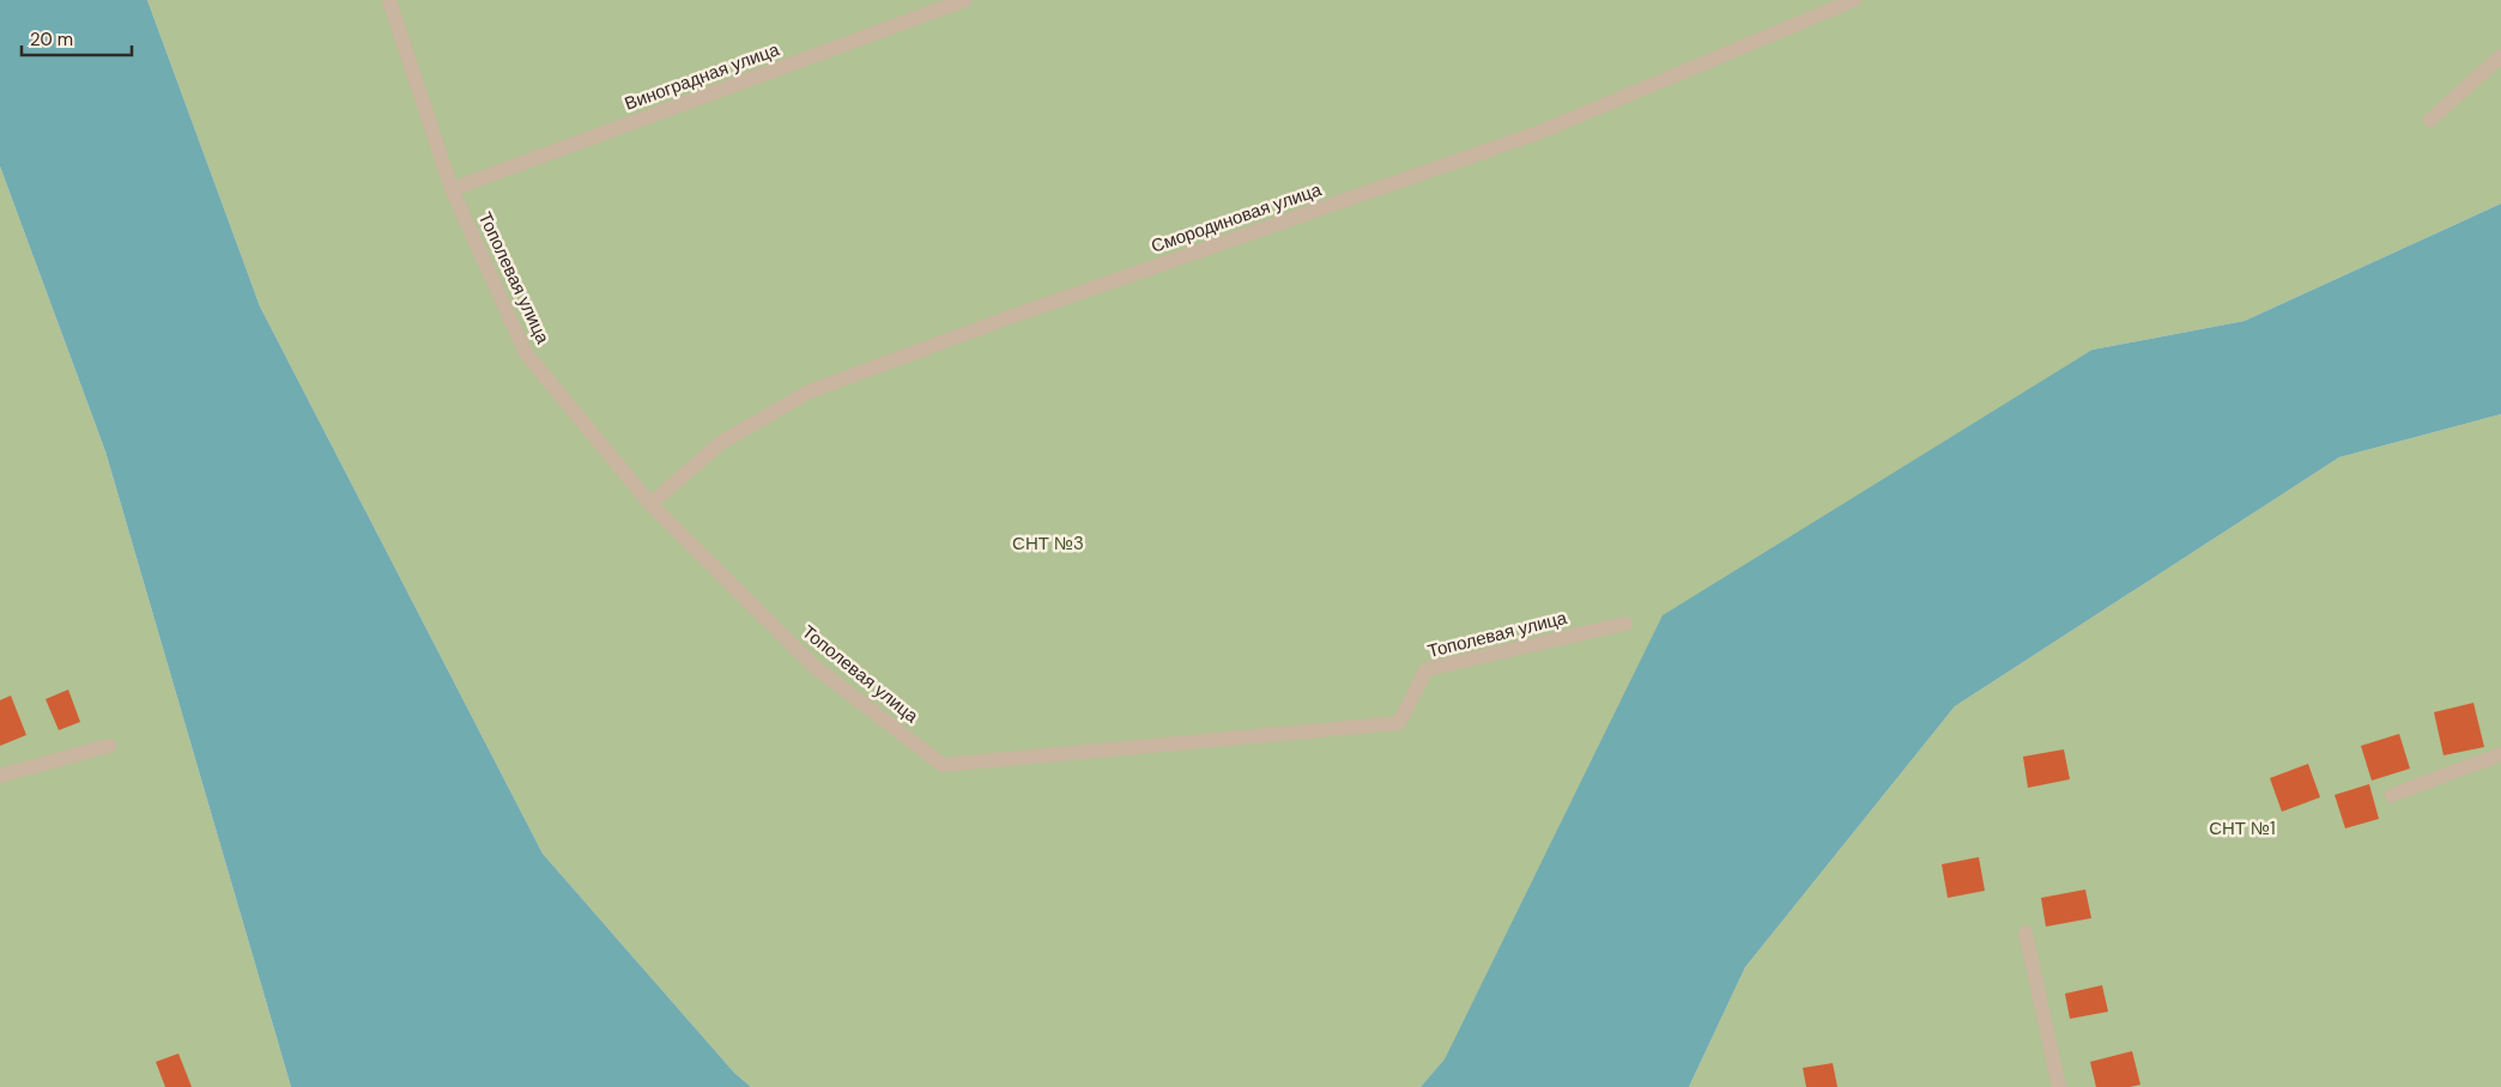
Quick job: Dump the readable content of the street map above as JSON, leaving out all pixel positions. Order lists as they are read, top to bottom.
{
  "streets": {
    "street": ["Виноградная улица", "Смородиновая улица", "Тополевая улица"]
  },
  "crossings": [
    ["Виноградная улица", "Тополевая улица"],
    ["Смородиновая улица", "Тополевая улица"]
  ],
  "parks": ["СНТ №3", "СНТ №1"],
  "scale_bar": "20 m"
}
